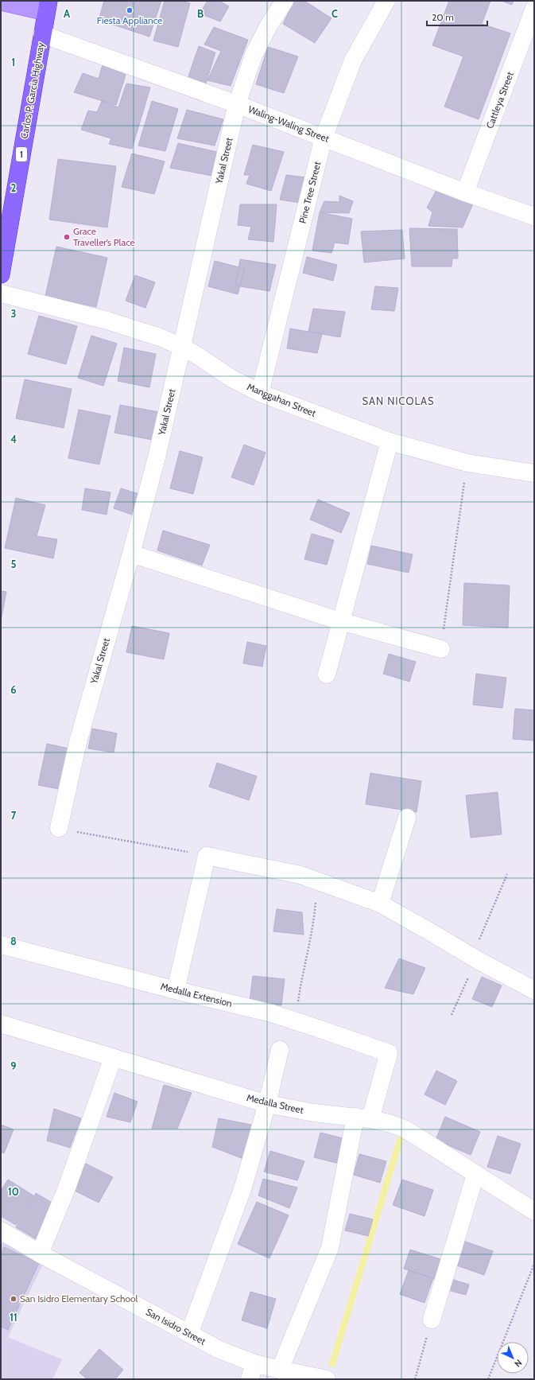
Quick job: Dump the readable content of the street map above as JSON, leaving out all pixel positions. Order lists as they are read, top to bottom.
{
  "streets": {
    "highway": ["Carlos P. Garcia Highway", "1"],
    "street": [
      "Cattleya Street",
      "Waling-Waling Street",
      "Yakal Street",
      "Pine Tree Street",
      "Manggahan Street",
      "Medalla Extension",
      "Medalla Street",
      "San Isidro Street"
    ]
  },
  "crossings": [
    ["Carlos P. Garcia Highway", "Waling-Waling Street"],
    ["Cattleya Street", "Waling-Waling Street"],
    ["Waling-Waling Street", "Yakal Street"],
    ["Waling-Waling Street", "Pine Tree Street"],
    ["Yakal Street", "Manggahan Street"],
    ["Pine Tree Street", "Manggahan Street"],
    ["Medalla Extension", "Medalla Street"]
  ],
  "districts": ["SAN NICOLAS"],
  "places": ["Fiesta Appliance", "Grace Traveller’s Place", "San Isidro Elementary School"],
  "scale_bar": "20 m",
  "north": "bottom right",
  "grid": {
    "columns": ["A", "B", "C"],
    "rows": [
      "1",
      "2",
      "3",
      "4",
      "5",
      "6",
      "7",
      "8",
      "9",
      "10",
      "11"
    ]
  }
}
